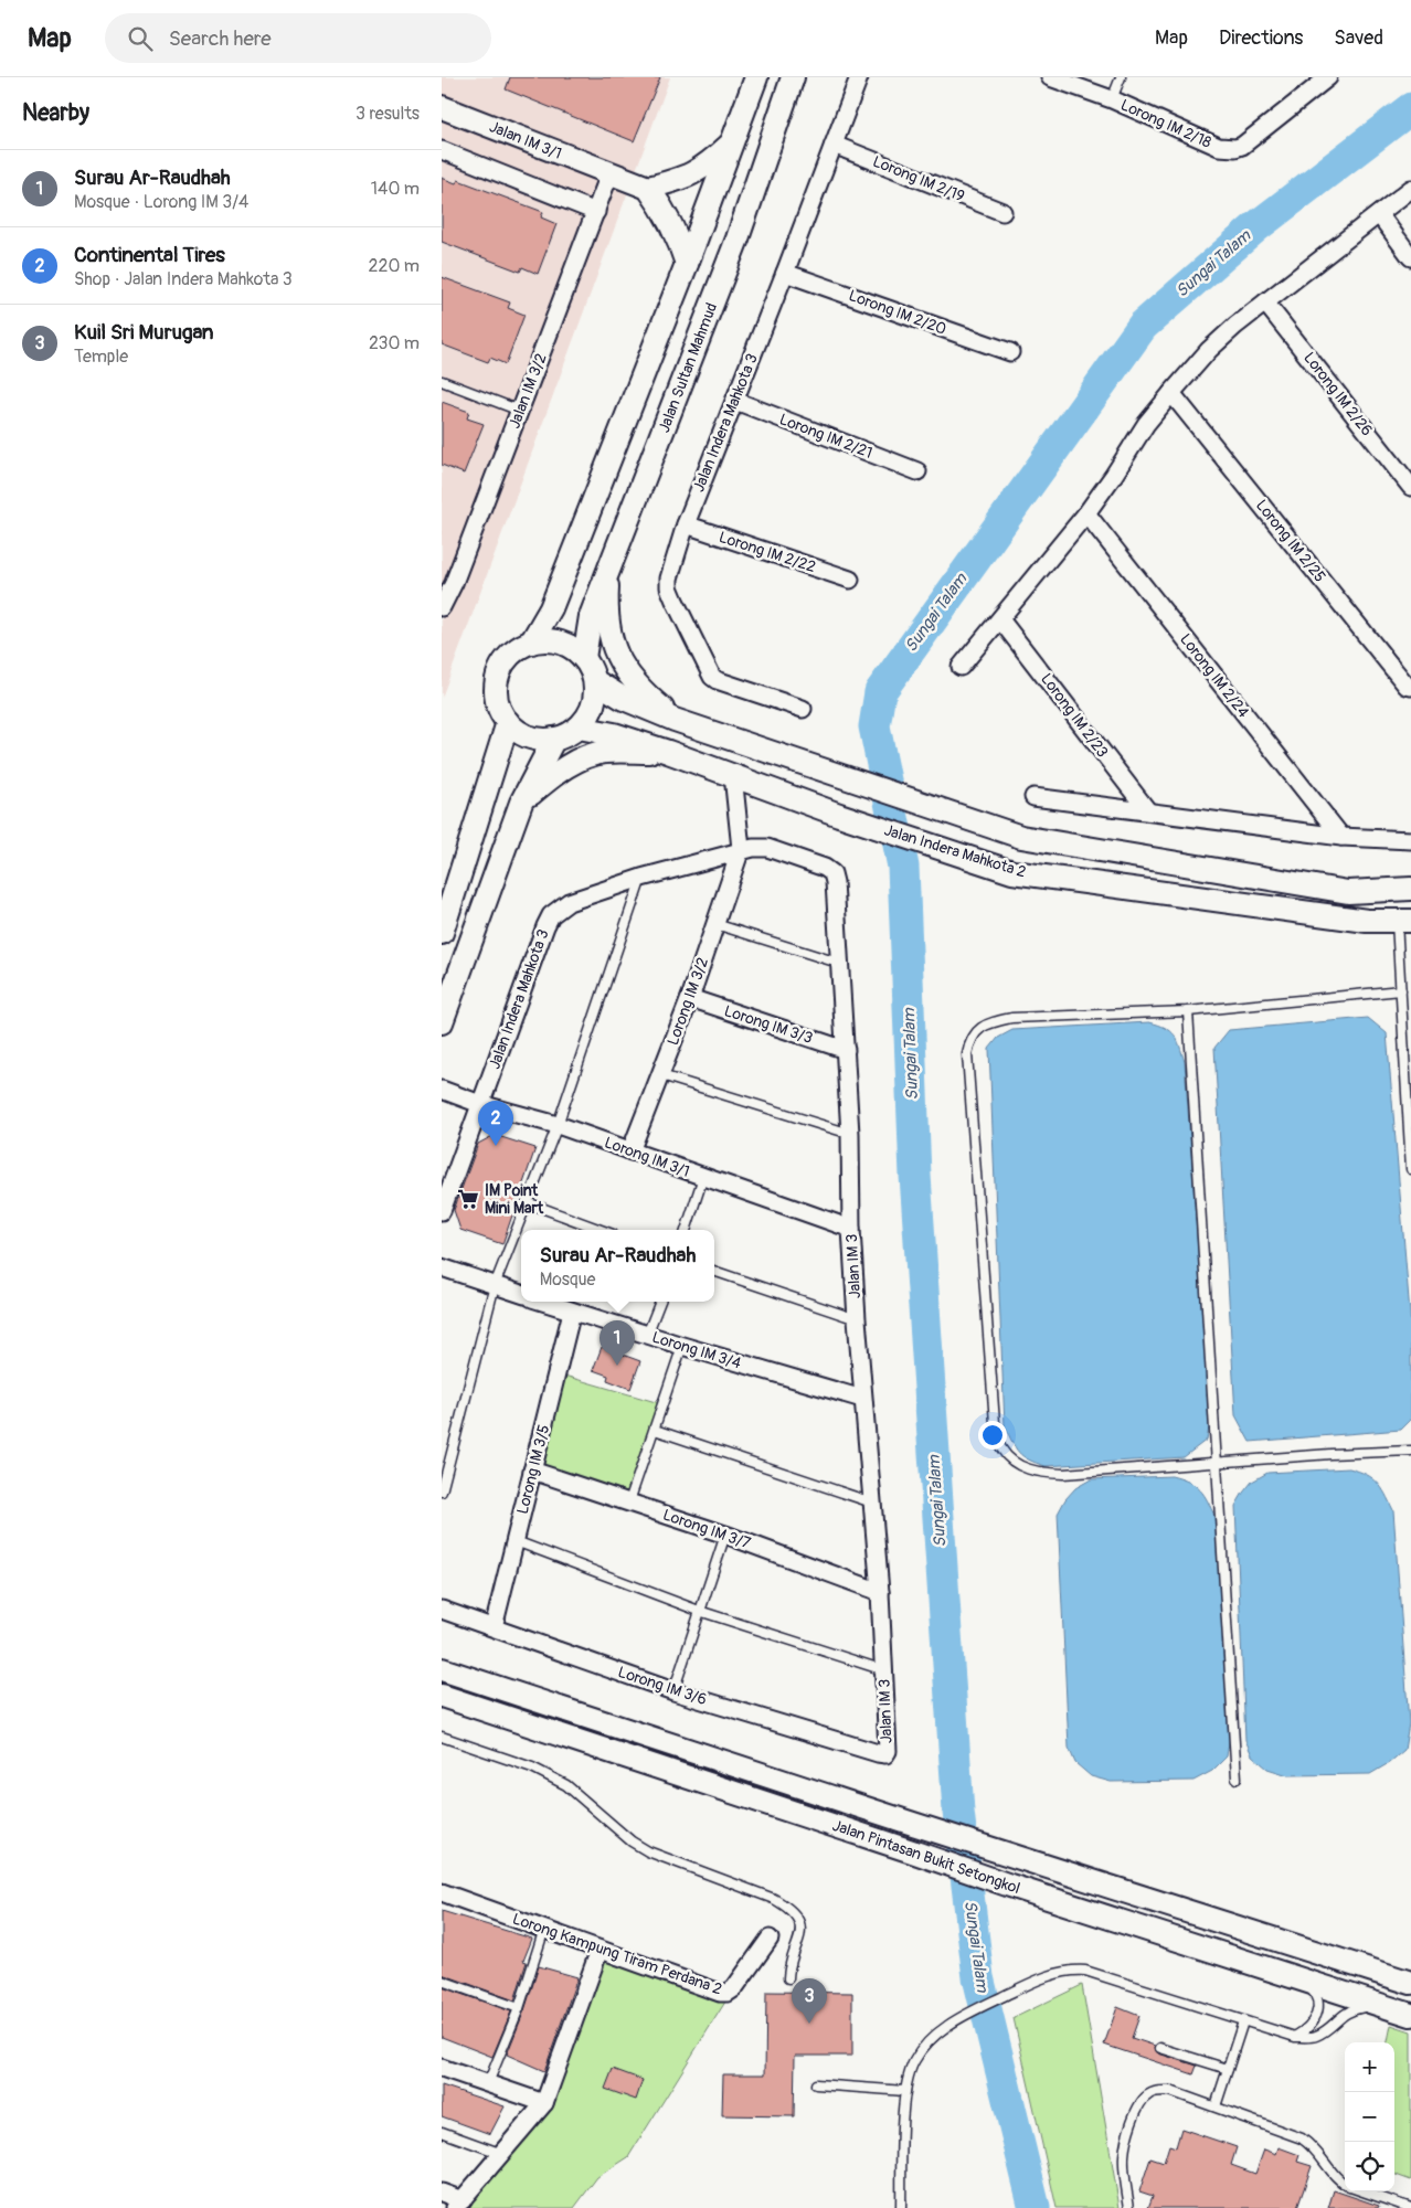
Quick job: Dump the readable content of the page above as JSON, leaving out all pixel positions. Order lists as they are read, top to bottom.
{
  "streets": {
    "main road": [
      "Jalan IM 3/1",
      "Jalan Sultan Mahmud",
      "Jalan Indera Mahkota 2",
      "Jalan Pintasan Bukit Setongkol"
    ],
    "street": [
      "Lorong IM 2/18",
      "Lorong IM 2/19",
      "Lorong IM 2/20",
      "Jalan IM 3/2",
      "Lorong IM 2/26",
      "Jalan Indera Mahkota 3",
      "Lorong IM 2/21",
      "Lorong IM 2/25",
      "Lorong IM 2/22",
      "Lorong IM 2/24",
      "Lorong IM 2/23",
      "Lorong IM 3/2",
      "Lorong IM 3/3",
      "Lorong IM 3/1",
      "Jalan IM 3",
      "Lorong IM 3/4",
      "Lorong IM 3/5",
      "Lorong IM 3/7",
      "Lorong IM 3/6",
      "Lorong Kampung Tiram Perdana 2"
    ]
  },
  "crossings": [
    ["Jalan IM 3/1", "Jalan IM 3/2"],
    ["Lorong IM 2/19", "Jalan Indera Mahkota 3"],
    ["Lorong IM 2/20", "Jalan Indera Mahkota 3"],
    ["Jalan Sultan Mahmud", "Jalan Indera Mahkota 2"],
    ["Jalan Indera Mahkota 3", "Lorong IM 2/21"],
    ["Jalan Indera Mahkota 3", "Lorong IM 2/22"],
    ["Jalan Indera Mahkota 3", "Lorong IM 3/2"],
    ["Jalan Indera Mahkota 3", "Lorong IM 3/1"],
    ["Jalan Indera Mahkota 3", "Jalan IM 3"],
    ["Lorong IM 3/2", "Lorong IM 3/3"],
    ["Lorong IM 3/2", "Lorong IM 3/1"],
    ["Lorong IM 3/2", "Jalan IM 3"],
    ["Lorong IM 3/3", "Jalan IM 3"],
    ["Lorong IM 3/1", "Jalan IM 3"],
    ["Jalan IM 3", "Lorong IM 3/4"],
    ["Jalan IM 3", "Lorong IM 3/7"],
    ["Jalan IM 3", "Lorong IM 3/6"],
    ["Lorong IM 3/4", "Lorong IM 3/5"],
    ["Lorong IM 3/5", "Lorong IM 3/7"],
    ["Lorong IM 3/5", "Lorong IM 3/6"]
  ],
  "water": ["Sungai Talam"],
  "places": {
    "supermarket": ["IM Point Mini Mart"]
  },
  "page": {
    "header": "Map",
    "search": "Search here",
    "nav": ["Map", "Directions", "Saved"],
    "heading": ["Nearby", "3 results"],
    "list": [
      {
        "mark": "1",
        "name": "Surau Ar-Raudhah",
        "note": "Mosque · Lorong IM 3/4",
        "value": "140 m"
      },
      {
        "mark": "2",
        "name": "Continental Tires",
        "note": "Shop · Jalan Indera Mahkota 3",
        "value": "220 m"
      },
      {
        "mark": "3",
        "name": "Kuil Sri Murugan",
        "note": "Temple",
        "value": "230 m"
      }
    ],
    "pins": ["2", "1", "3"],
    "popup": ["Surau Ar-Raudhah", "Mosque"],
    "map_buttons": ["+", "−"]
  }
}
